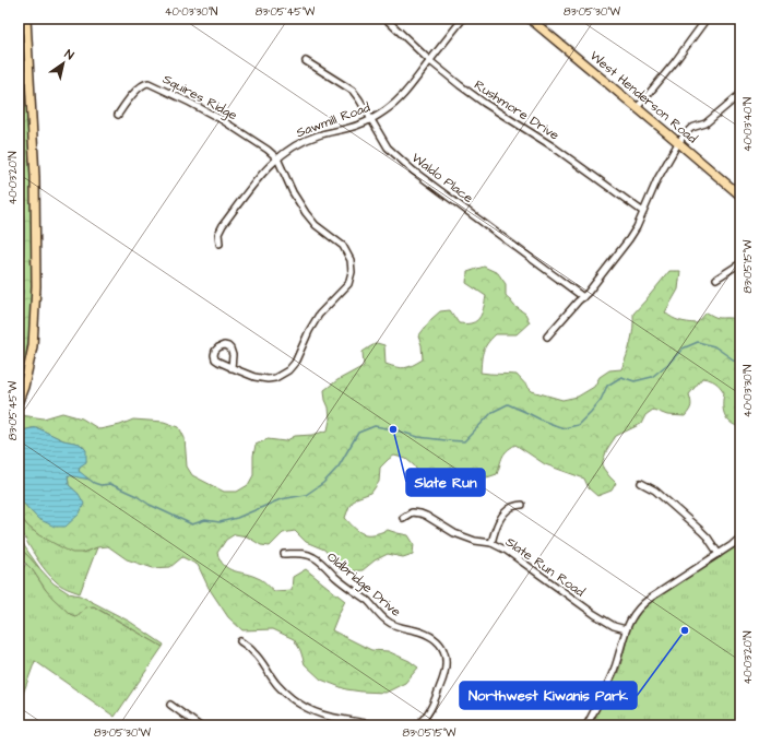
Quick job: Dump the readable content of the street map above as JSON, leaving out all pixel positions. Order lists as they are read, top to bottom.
{
  "streets": {
    "main road": ["West Henderson Road"],
    "street": [
      "Squires Ridge",
      "Rushmore Drive",
      "Sawmill Road",
      "Waldo Place",
      "Slate Run Road",
      "Oldbridge Drive"
    ]
  },
  "crossings": [
    ["Squires Ridge", "Sawmill Road"],
    ["Rushmore Drive", "Sawmill Road"],
    ["Sawmill Road", "Waldo Place"]
  ],
  "places": ["Slate Run", "Northwest Kiwanis Park"],
  "north": "top right",
  "coordinates": [
    "40°03'30\"N",
    "83°05'45\"W",
    "83°05'30\"W",
    "40°03'40\"N",
    "40°03'20\"N",
    "83°05'15\"W"
  ]
}
